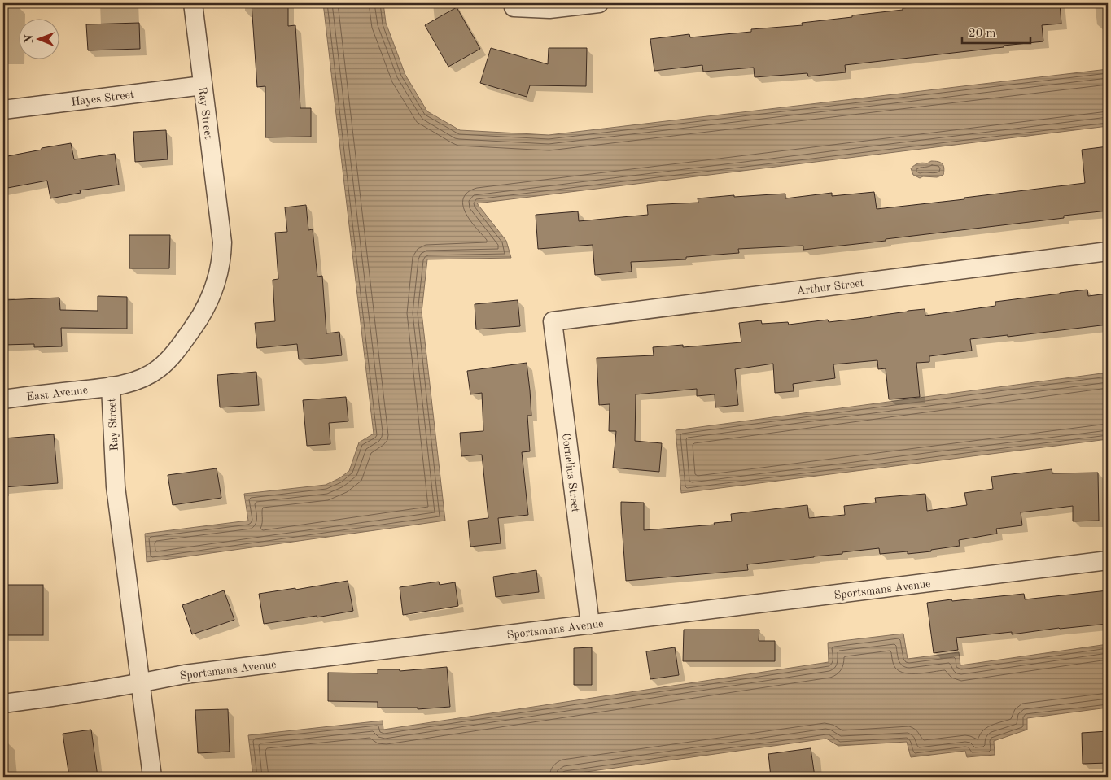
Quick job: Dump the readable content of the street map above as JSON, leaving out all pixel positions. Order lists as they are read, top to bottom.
{
  "streets": {
    "street": [
      "Hayes Street",
      "Ray Street",
      "Arthur Street",
      "East Avenue",
      "Cornelius Street",
      "Sportsmans Avenue"
    ]
  },
  "crossings": [
    ["Hayes Street", "Ray Street"],
    ["Ray Street", "East Avenue"],
    ["Ray Street", "Sportsmans Avenue"],
    ["Arthur Street", "Cornelius Street"],
    ["Cornelius Street", "Sportsmans Avenue"]
  ],
  "scale_bar": "20 m",
  "north": "left"
}
